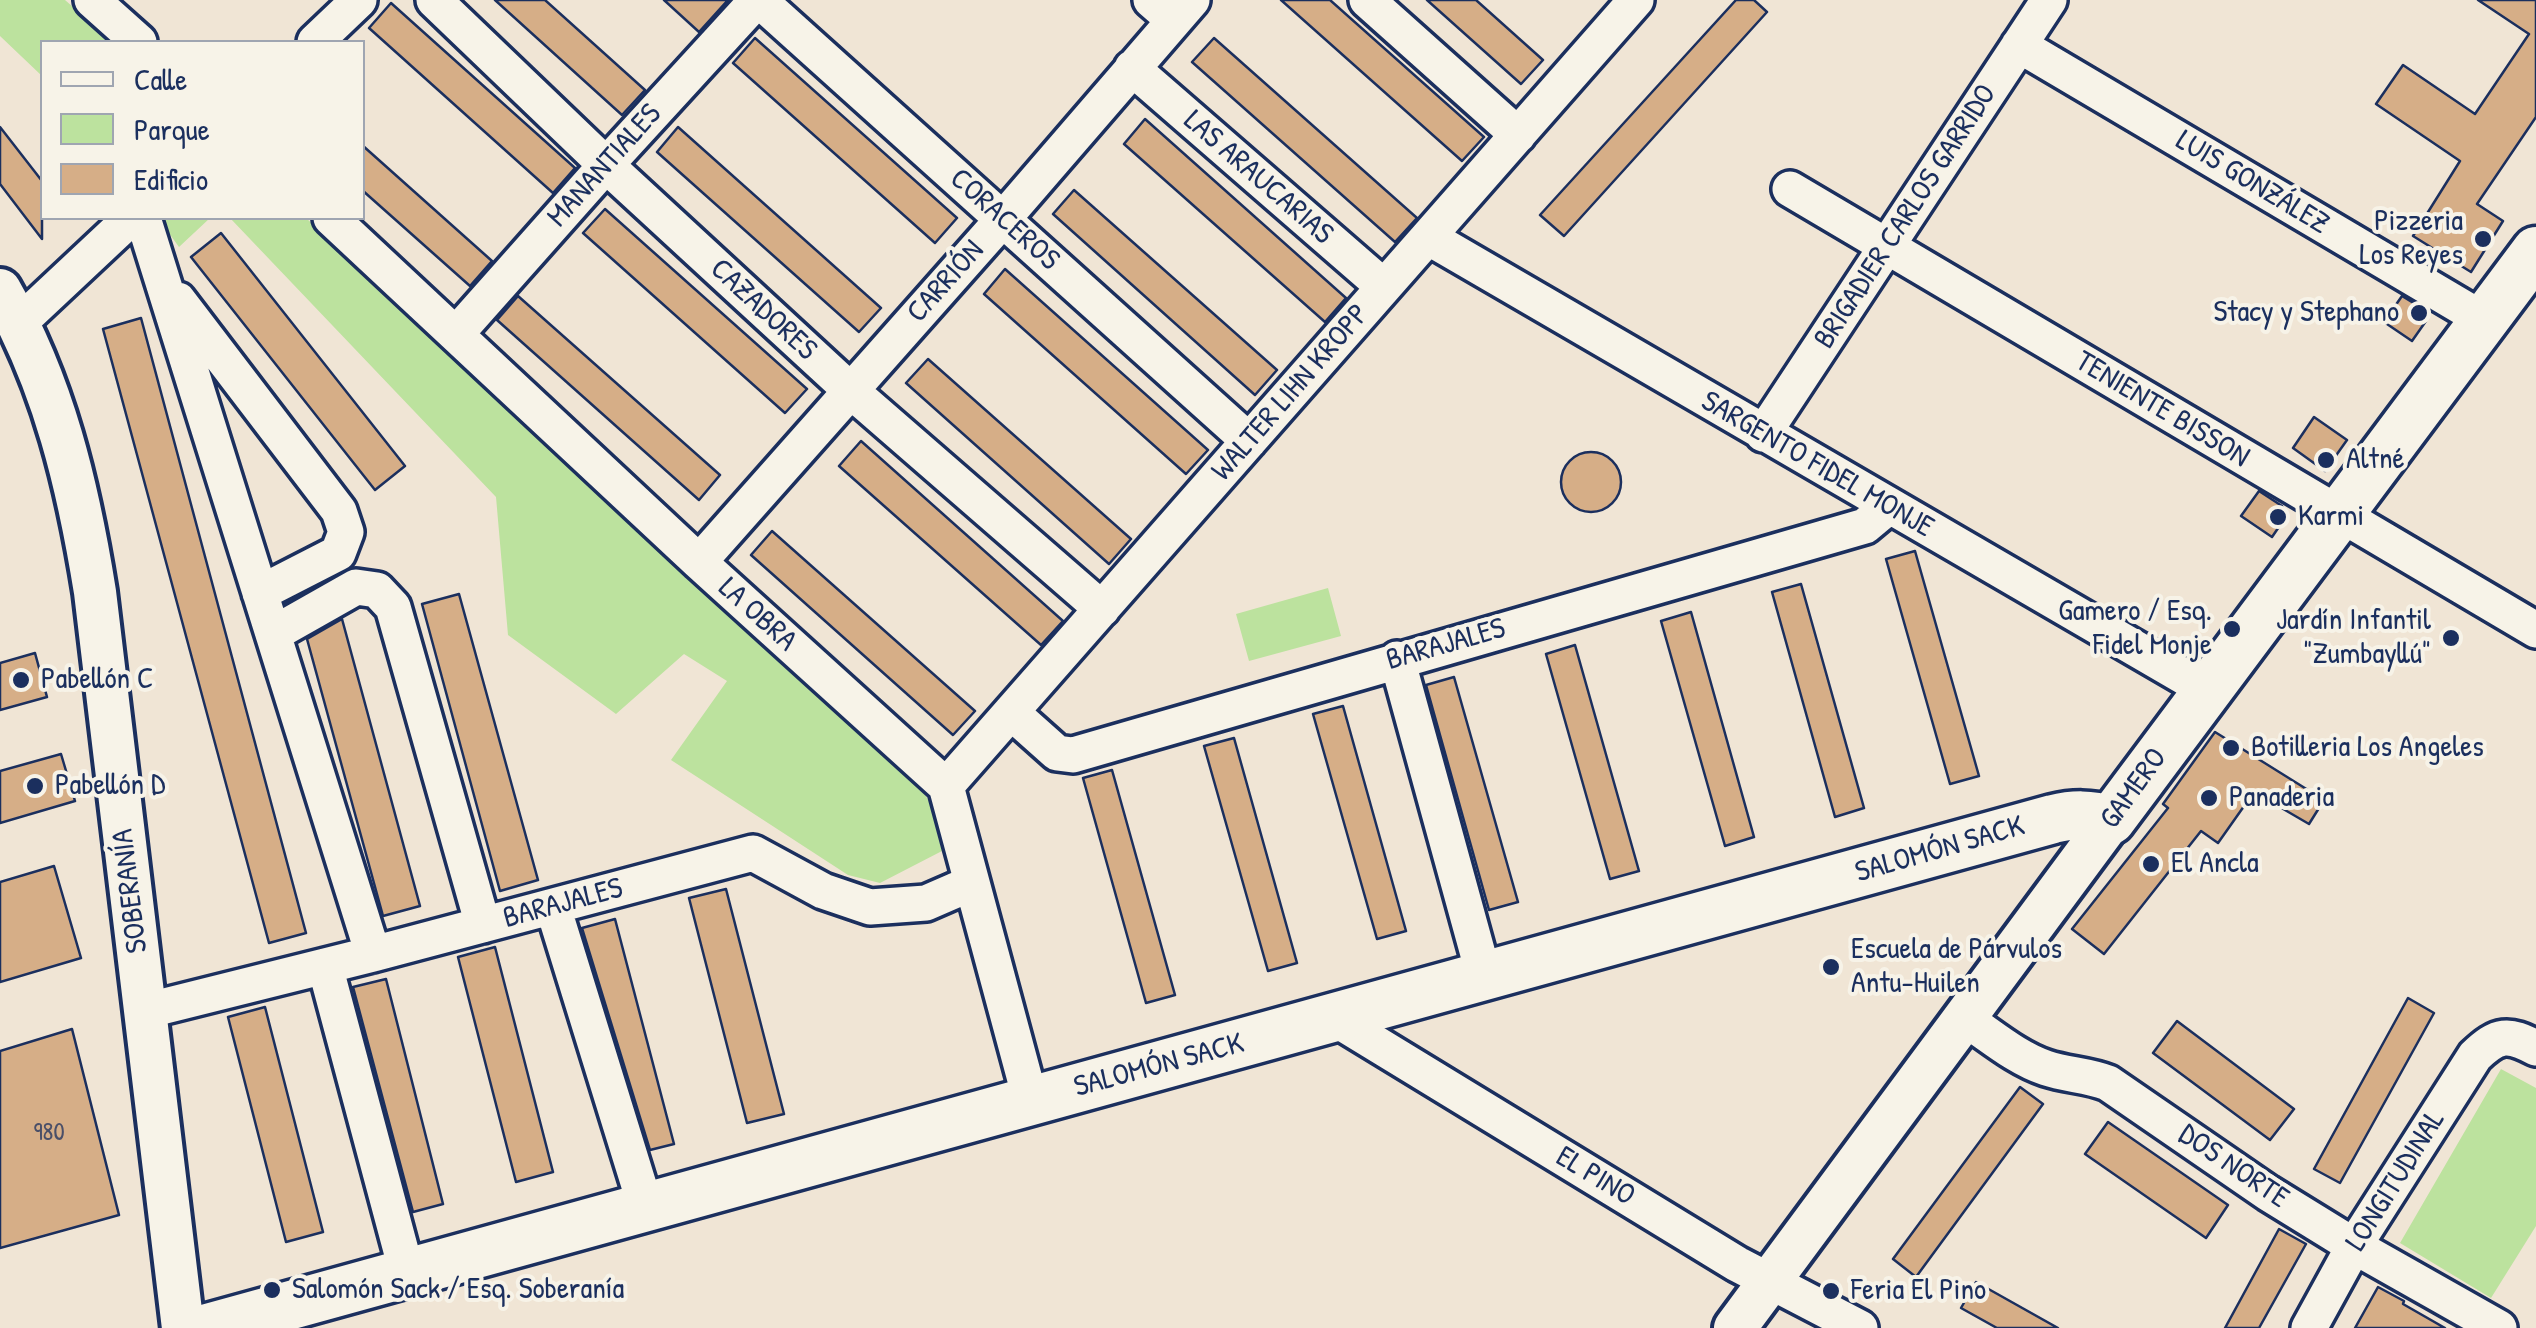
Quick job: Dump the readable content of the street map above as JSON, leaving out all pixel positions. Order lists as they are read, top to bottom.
{
  "streets": {
    "main road": ["GAMERO", "SALOMÓN SACK"],
    "street": [
      "MANANTIALES",
      "LAS ARAUCARIAS",
      "LUIS GONZÁLEZ",
      "BRIGADIER CARLOS GARRIDO",
      "CORACEROS",
      "CARRIÓN",
      "CAZADORES",
      "WALTER LIHN KROPP",
      "TENIENTE BISSON",
      "SARGENTO FIDEL MONJE",
      "LA OBRA",
      "BARAJALES",
      "SOBERANÍA",
      "DOS NORTE",
      "EL PINO",
      "LONGITUDINAL"
    ]
  },
  "crossings": [
    ["MANANTIALES", "CORACEROS"],
    ["MANANTIALES", "CAZADORES"],
    ["MANANTIALES", "LA OBRA"],
    ["LAS ARAUCARIAS", "CARRIÓN"],
    ["LAS ARAUCARIAS", "WALTER LIHN KROPP"],
    ["LUIS GONZÁLEZ", "BRIGADIER CARLOS GARRIDO"],
    ["LUIS GONZÁLEZ", "GAMERO"],
    ["BRIGADIER CARLOS GARRIDO", "TENIENTE BISSON"],
    ["BRIGADIER CARLOS GARRIDO", "SARGENTO FIDEL MONJE"],
    ["CORACEROS", "CARRIÓN"],
    ["CORACEROS", "WALTER LIHN KROPP"],
    ["CARRIÓN", "CAZADORES"],
    ["CARRIÓN", "LA OBRA"],
    ["CAZADORES", "WALTER LIHN KROPP"],
    ["WALTER LIHN KROPP", "SARGENTO FIDEL MONJE"],
    ["WALTER LIHN KROPP", "LA OBRA"],
    ["WALTER LIHN KROPP", "BARAJALES"],
    ["TENIENTE BISSON", "GAMERO"],
    ["SARGENTO FIDEL MONJE", "BARAJALES"],
    ["SARGENTO FIDEL MONJE", "GAMERO"],
    ["BARAJALES", "SOBERANÍA"],
    ["GAMERO", "SALOMÓN SACK"],
    ["GAMERO", "DOS NORTE"],
    ["GAMERO", "EL PINO"],
    ["SALOMÓN SACK", "EL PINO"],
    ["DOS NORTE", "LONGITUDINAL"]
  ],
  "places": [
    "Pizzeria Los Reyes",
    "Stacy y Stephano",
    "Altné",
    "Karmi",
    "Gamero / Esq. Fidel Monje",
    "Jardín Infantil \"Zumbayllú\"",
    "Pabellón C",
    "Botilleria Los Angeles",
    "Pabellón D",
    "Panaderia",
    "El Ancla",
    "Escuela de Párvulos Antu-Huilen",
    "Salomón Sack / Esq. Soberanía",
    "Feria El Pino"
  ],
  "house_numbers": ["980"],
  "legend": ["Calle", "Parque", "Edificio"]
}
